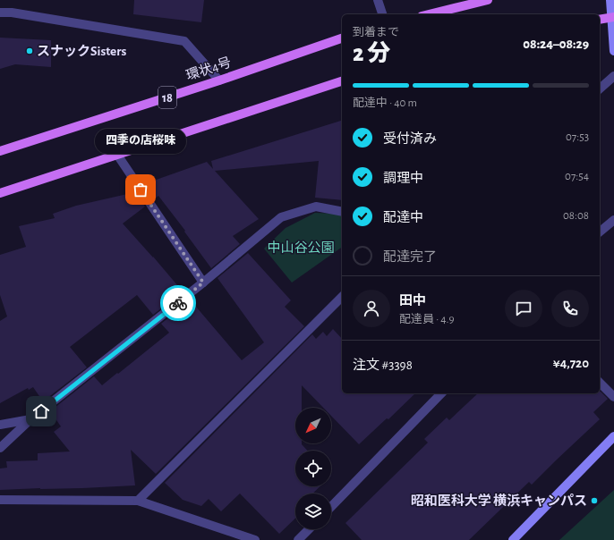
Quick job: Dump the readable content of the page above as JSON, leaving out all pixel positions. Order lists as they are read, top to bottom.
{
  "streets": {
    "main road": ["環状4号", "18"]
  },
  "parks": ["中山谷公園"],
  "places": ["スナックSisters", "四季の店桜味", "昭和医科大学 横浜キャンパス"],
  "north": "bottom left",
  "page": {
    "heading": ["2 分", "到着まで", "08:24–08:29"],
    "panel": [
      "田中",
      "配達員 · 4.9",
      "注文 #3398",
      "¥4,720"
    ],
    "bar": "配達中 · 40 m",
    "list": [
      ["受付済み", "07:53"],
      ["調理中", "07:54"],
      ["配達中", "08:08"],
      "配達完了"
    ],
    "bubble": "四季の店桜味"
  }
}
